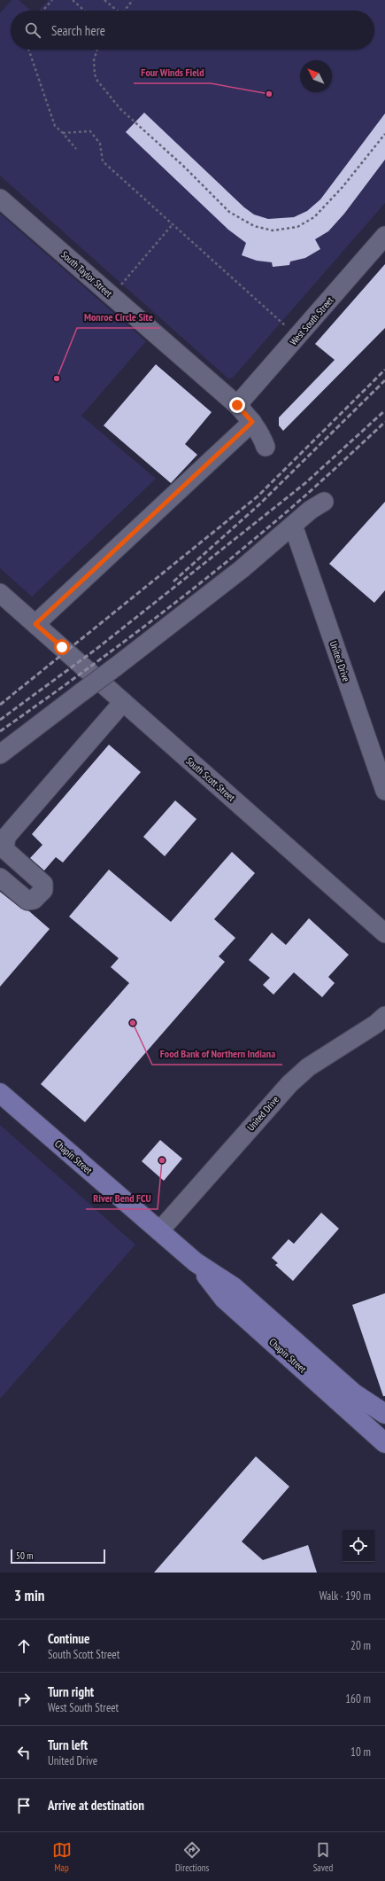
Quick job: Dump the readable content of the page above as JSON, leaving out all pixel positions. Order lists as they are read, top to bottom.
{
  "streets": {
    "main road": ["Chapin Street"],
    "street": [
      "South Taylor Street",
      "West South Street",
      "United Drive",
      "South Scott Street"
    ]
  },
  "crossings": [
    ["South Taylor Street", "West South Street"],
    ["United Drive", "Chapin Street"]
  ],
  "places": [
    "Four Winds Field",
    "Monroe Circle Site",
    "Food Bank of Northern Indiana",
    "River Bend FCU"
  ],
  "scale_bar": "50 m",
  "north": "top left",
  "page": {
    "search": "Search here",
    "scale": "50 m",
    "heading": ["3 min", "Walk · 190 m"],
    "list": [
      ["Continue", "South Scott Street", "20 m"],
      ["Turn right", "West South Street", "160 m"],
      ["Turn left", "United Drive", "10 m"],
      "Arrive at destination"
    ],
    "nav": ["Map", "Directions", "Saved"]
  }
}
